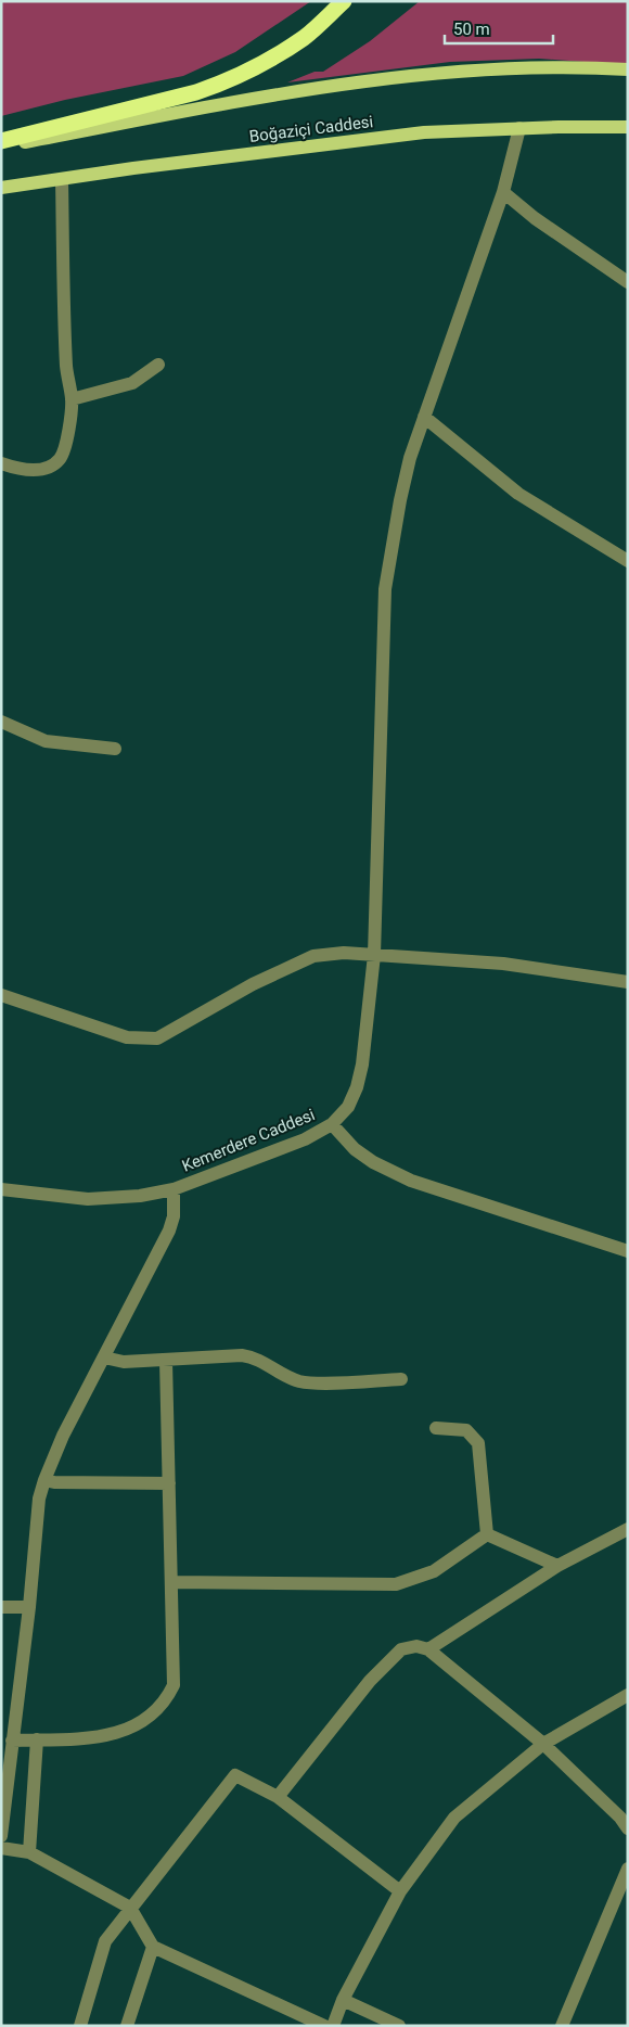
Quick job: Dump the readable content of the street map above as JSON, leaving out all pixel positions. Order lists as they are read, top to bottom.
{
  "streets": {
    "main road": ["Boğaziçi Caddesi"],
    "street": ["Kemerdere Caddesi"]
  },
  "crossings": [
    ["Boğaziçi Caddesi", "Kemerdere Caddesi"]
  ],
  "scale_bar": "50 m"
}
